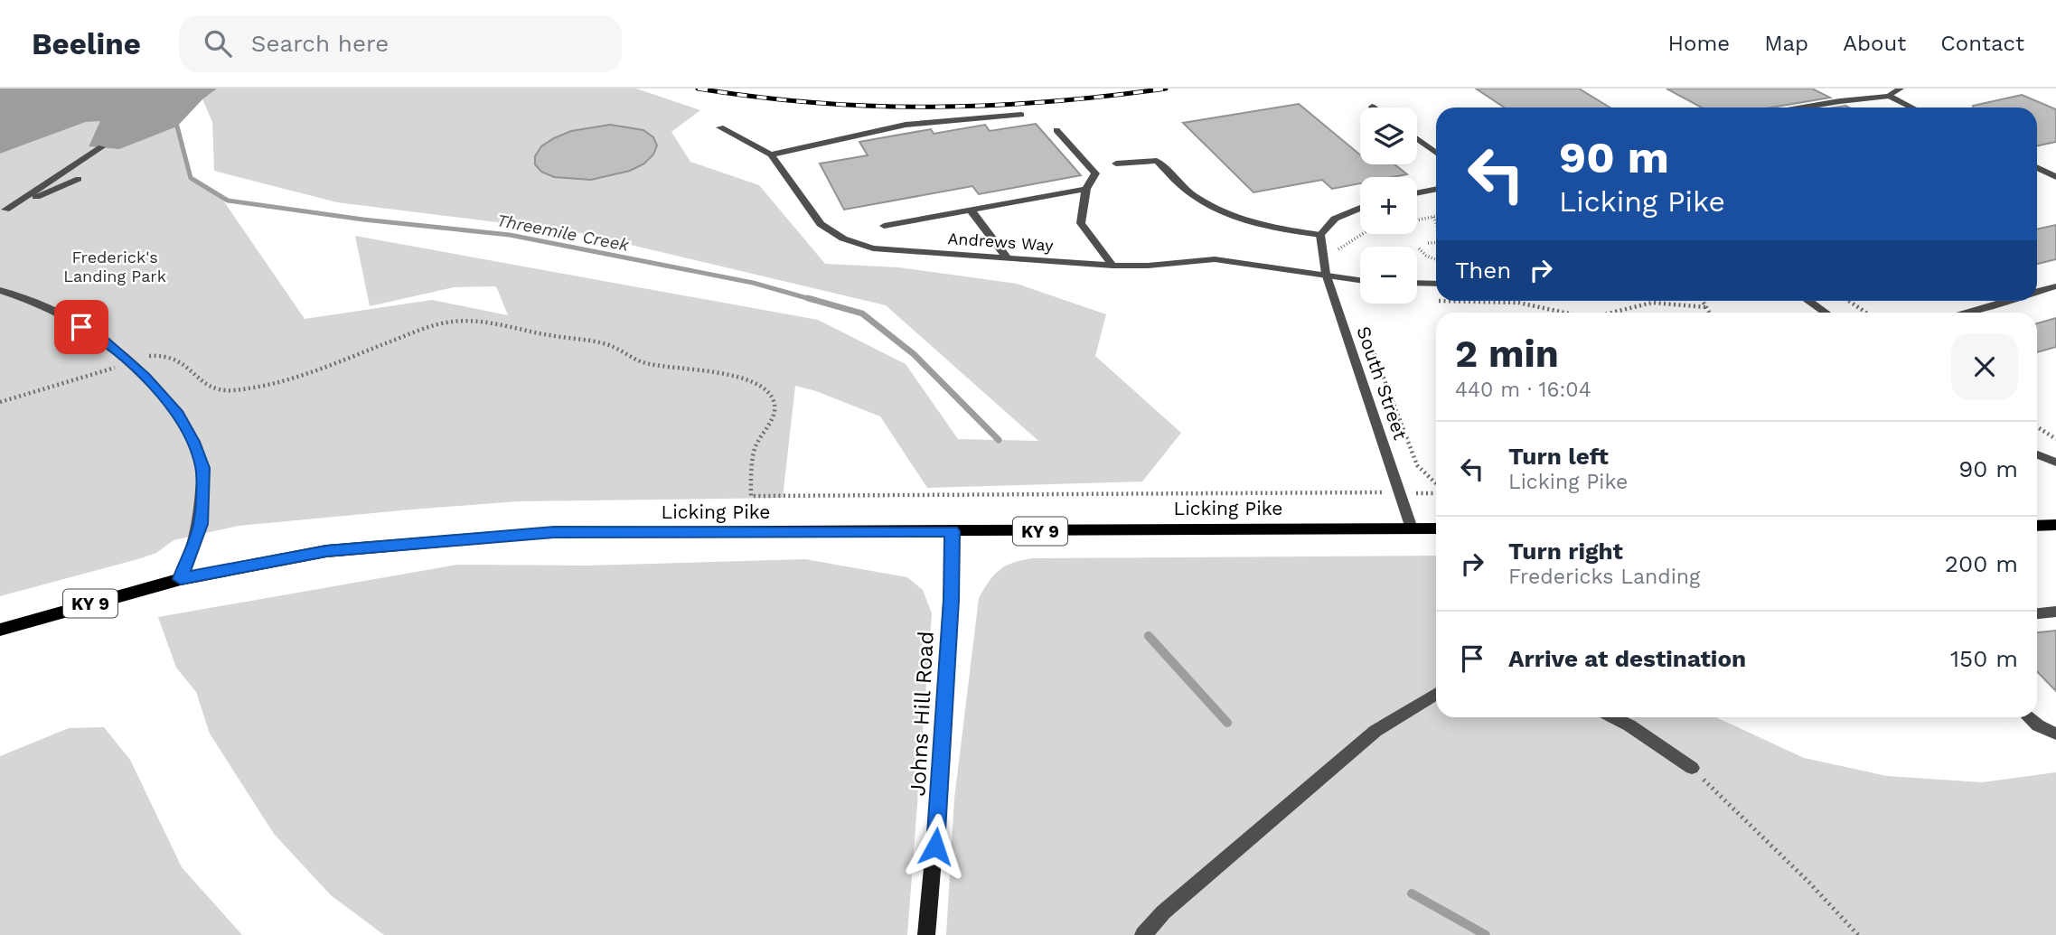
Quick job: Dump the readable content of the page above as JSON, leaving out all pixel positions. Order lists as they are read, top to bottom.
{
  "streets": {
    "main road": ["Licking Pike", "KY 9", "Johns Hill Road"],
    "street": ["Andrews Way", "South Street"]
  },
  "crossings": [
    ["Andrews Way", "South Street"],
    ["South Street", "Licking Pike"],
    ["Licking Pike", "Johns Hill Road"]
  ],
  "water": ["Threemile Creek"],
  "parks": ["Frederick's Landing Park"],
  "page": {
    "header": "Beeline",
    "search": "Search here",
    "nav": [
      "Home",
      "Map",
      "About",
      "Contact"
    ],
    "map_buttons": ["+", "−"],
    "turn": ["90 m", "Licking Pike"],
    "then": "Then",
    "heading": ["2 min", "440 m · 16:04"],
    "list": [
      {
        "name": "Turn left",
        "note": "Licking Pike",
        "value": "90 m"
      },
      {
        "name": "Turn right",
        "note": "Fredericks Landing",
        "value": "200 m"
      },
      {
        "name": "Arrive at destination",
        "value": "150 m"
      }
    ]
  }
}
